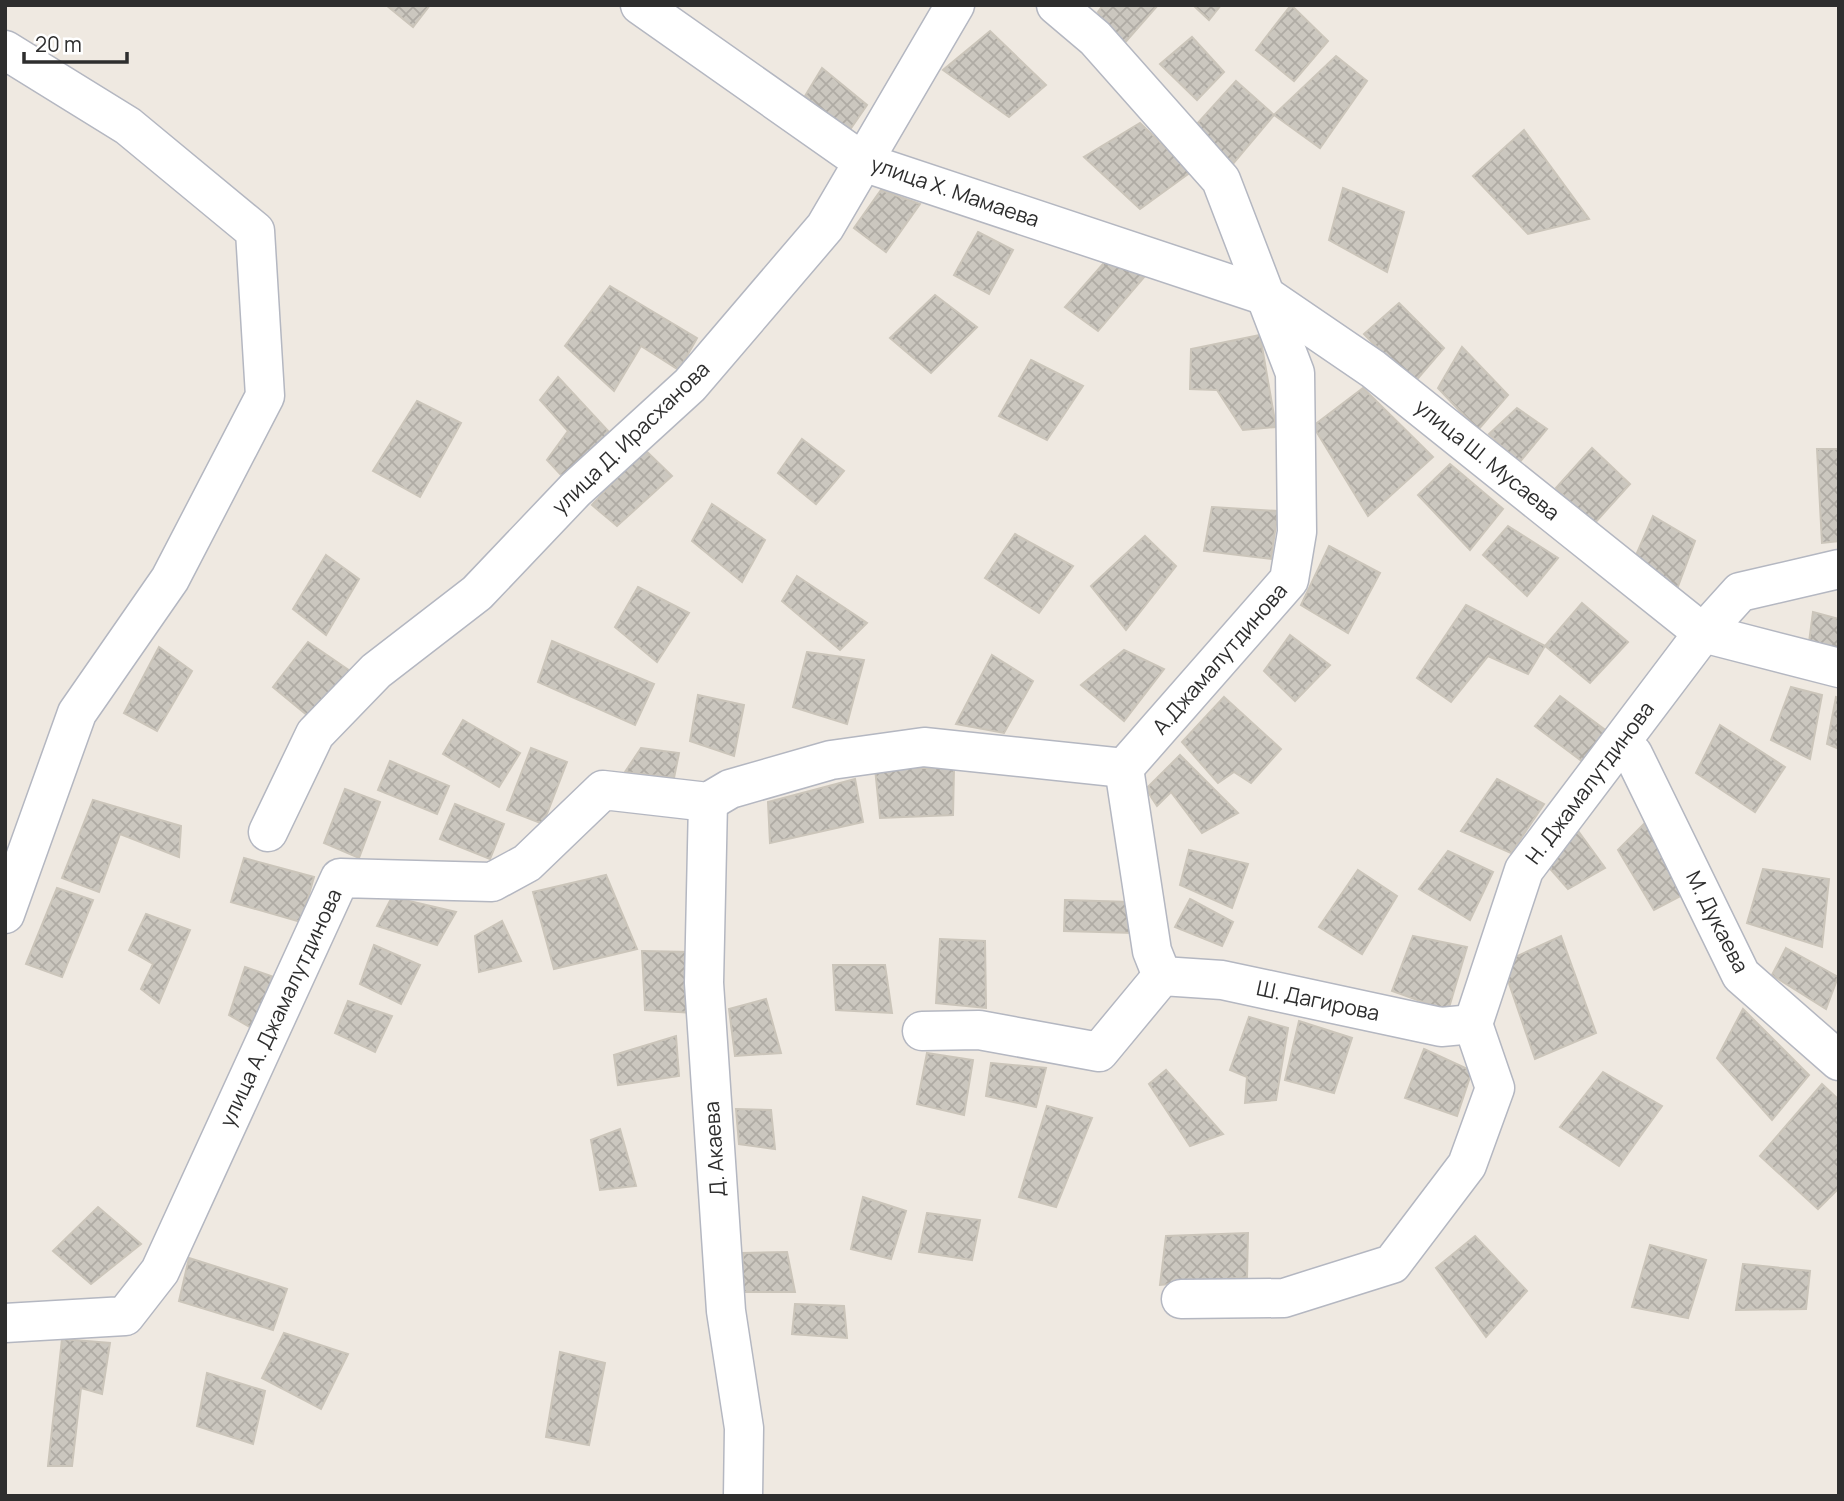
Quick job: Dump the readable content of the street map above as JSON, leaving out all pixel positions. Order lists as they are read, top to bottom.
{
  "streets": {
    "street": [
      "улица Х. Мамаева",
      "улица Д. Ирасханова",
      "улица Ш. Мусаева",
      "А.Джамалутдинова",
      "Н. Джамалутдинова",
      "М. Дукаева",
      "Ш. Дагирова",
      "улица А. Джамалутдинова",
      "Д. Акаева"
    ]
  },
  "crossings": [
    ["улица Х. Мамаева", "улица Д. Ирасханова"],
    ["улица Х. Мамаева", "улица Ш. Мусаева"],
    ["улица Х. Мамаева", "А.Джамалутдинова"],
    ["улица Ш. Мусаева", "А.Джамалутдинова"],
    ["улица Ш. Мусаева", "Н. Джамалутдинова"],
    ["Н. Джамалутдинова", "Ш. Дагирова"],
    ["улица А. Джамалутдинова", "Д. Акаева"]
  ],
  "scale_bar": "20 m"
}
